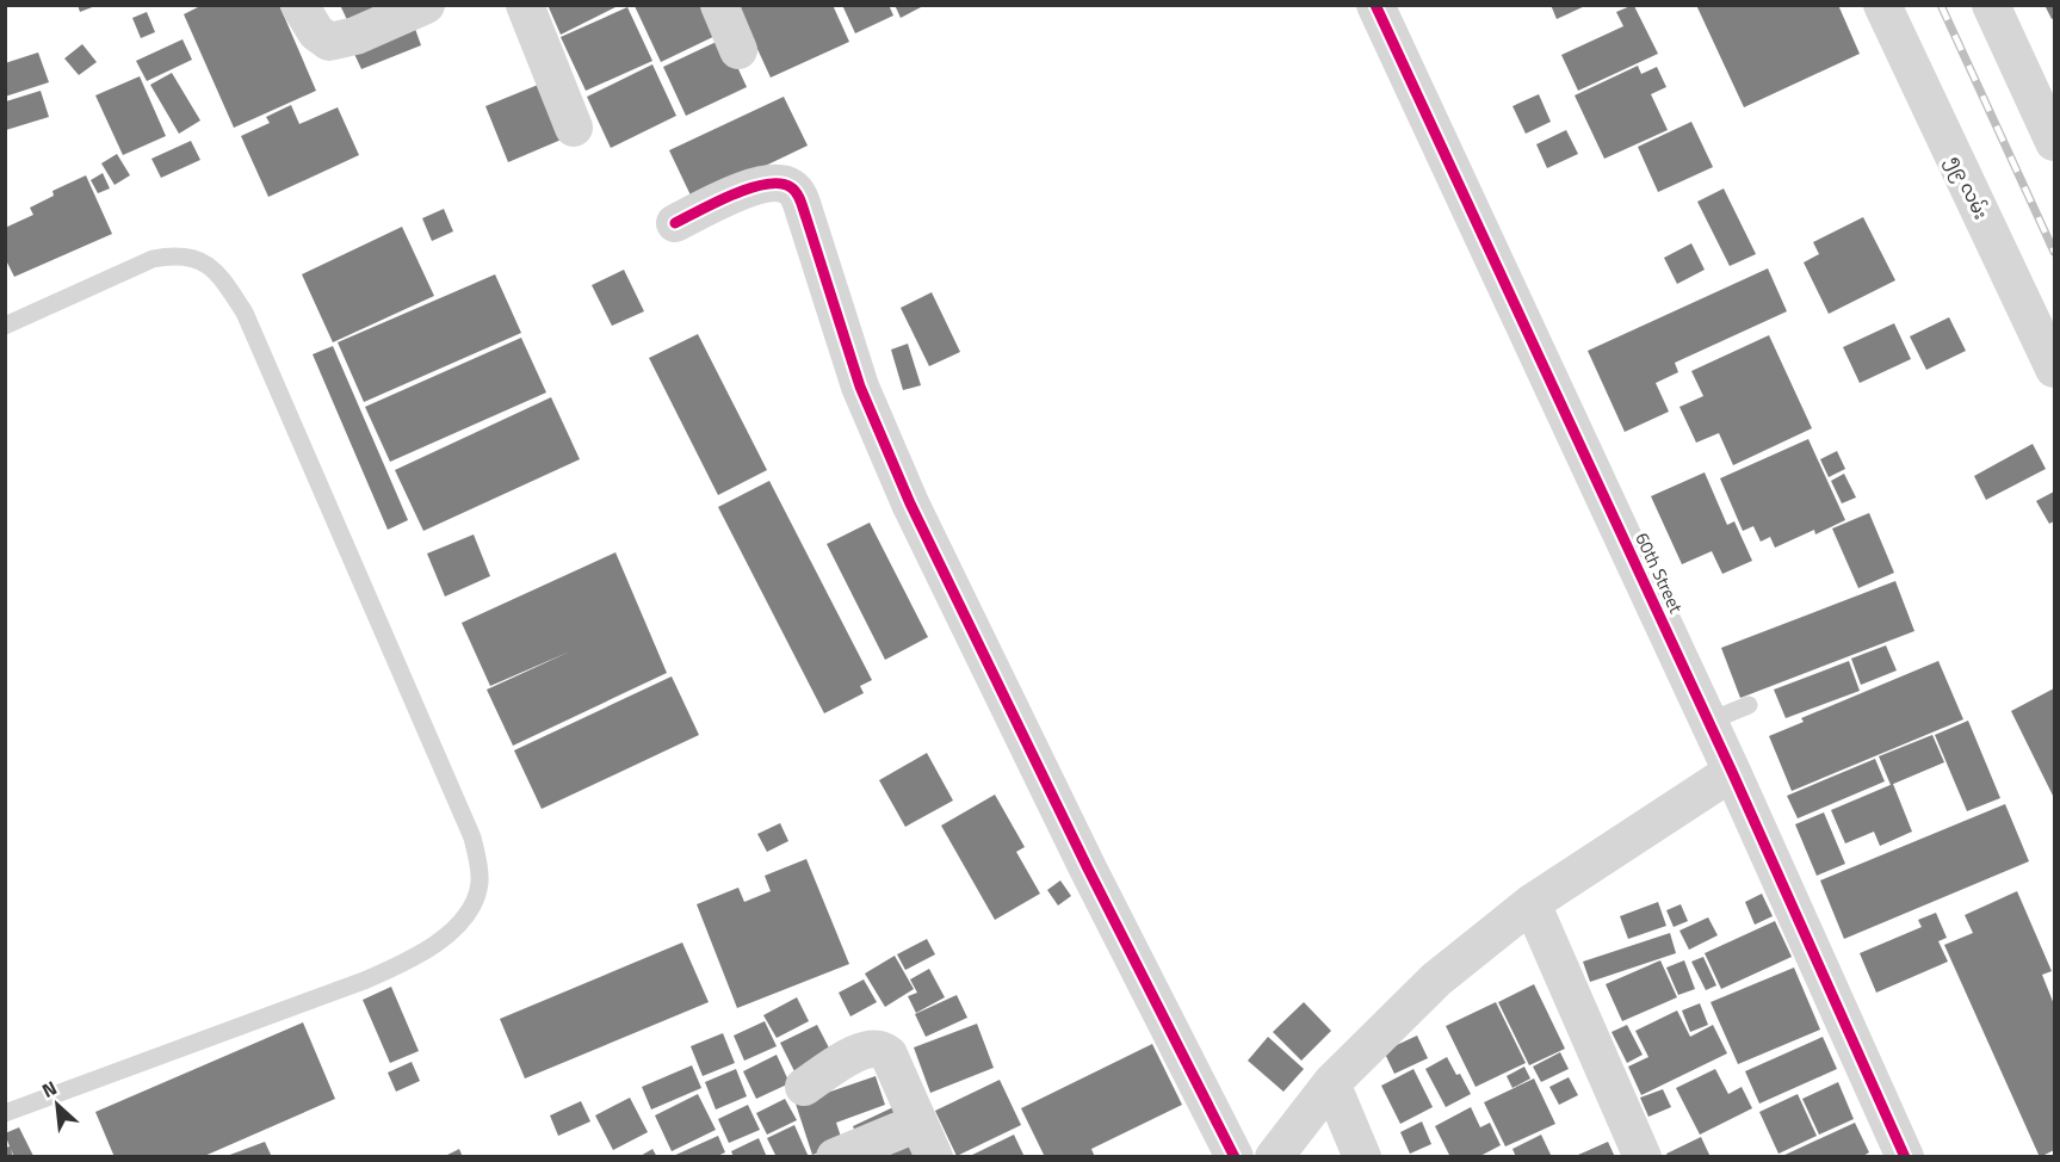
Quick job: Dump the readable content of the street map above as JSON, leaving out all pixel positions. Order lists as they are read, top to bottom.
{
  "streets": {
    "street": ["၅၉ လမ်း", "60th Street"]
  },
  "north": "top left"
}
